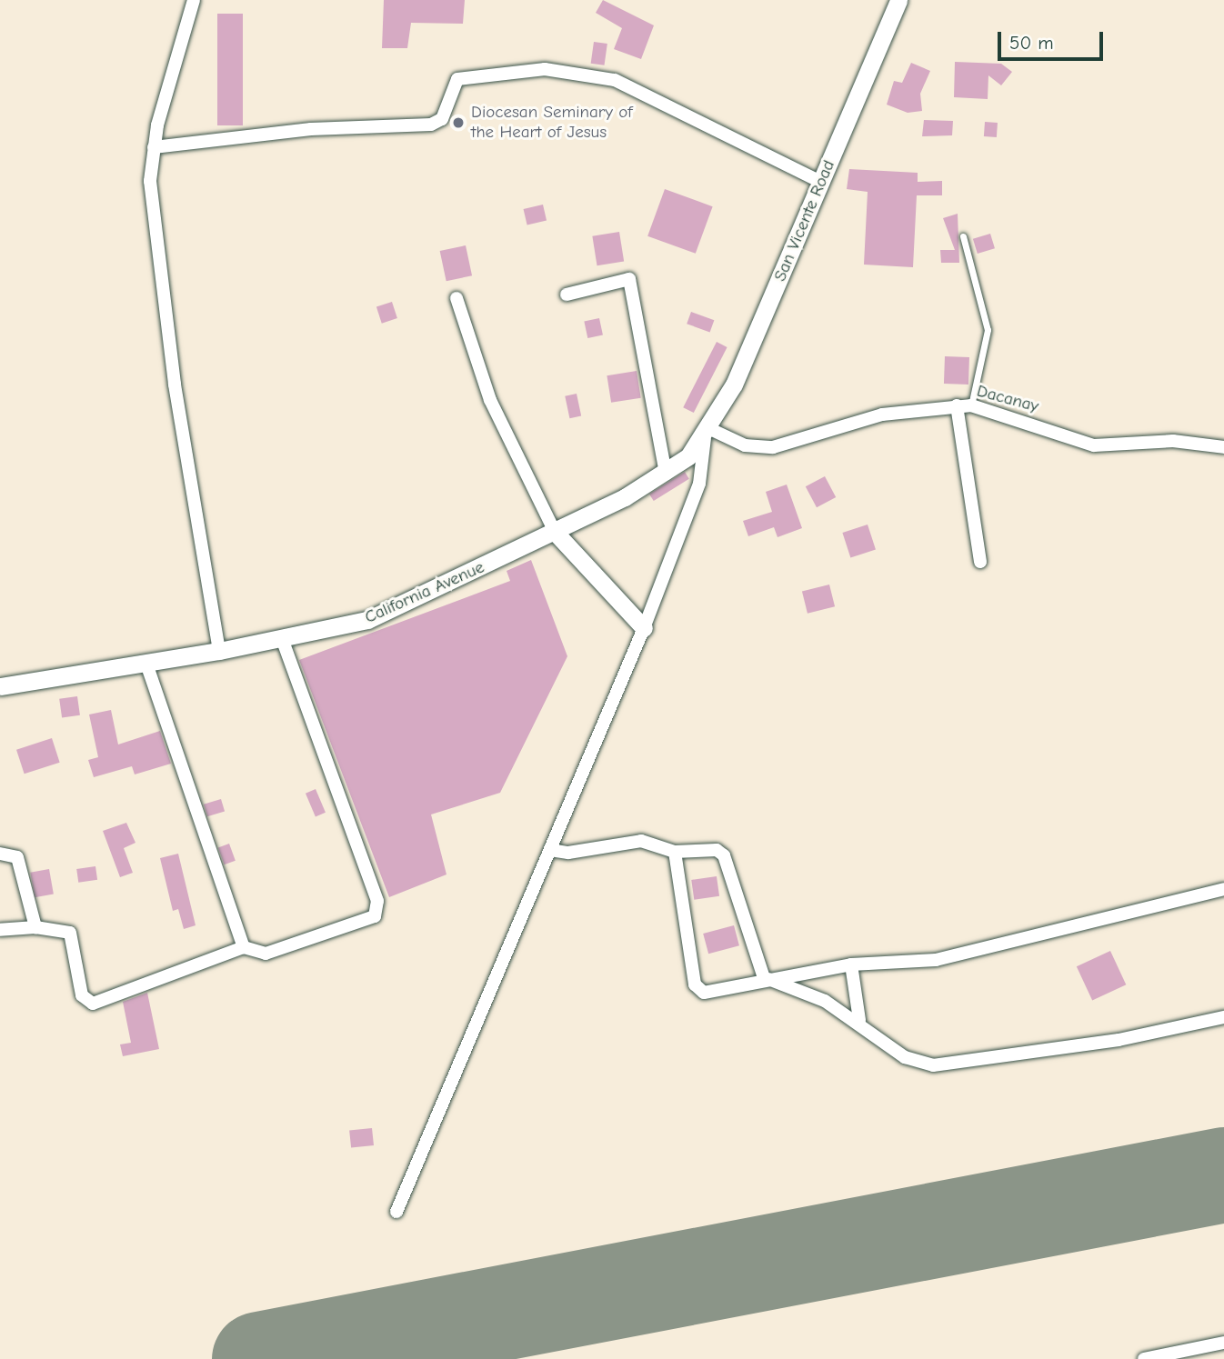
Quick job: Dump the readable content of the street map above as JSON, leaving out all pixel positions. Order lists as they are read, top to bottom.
{
  "streets": {
    "street": ["San Vicente Road", "Dacanay", "California Avenue"]
  },
  "crossings": [
    ["San Vicente Road", "Dacanay"],
    ["San Vicente Road", "California Avenue"],
    ["Dacanay", "California Avenue"]
  ],
  "places": ["Diocesan Seminary of the Heart of Jesus"],
  "scale_bar": "50 m"
}
